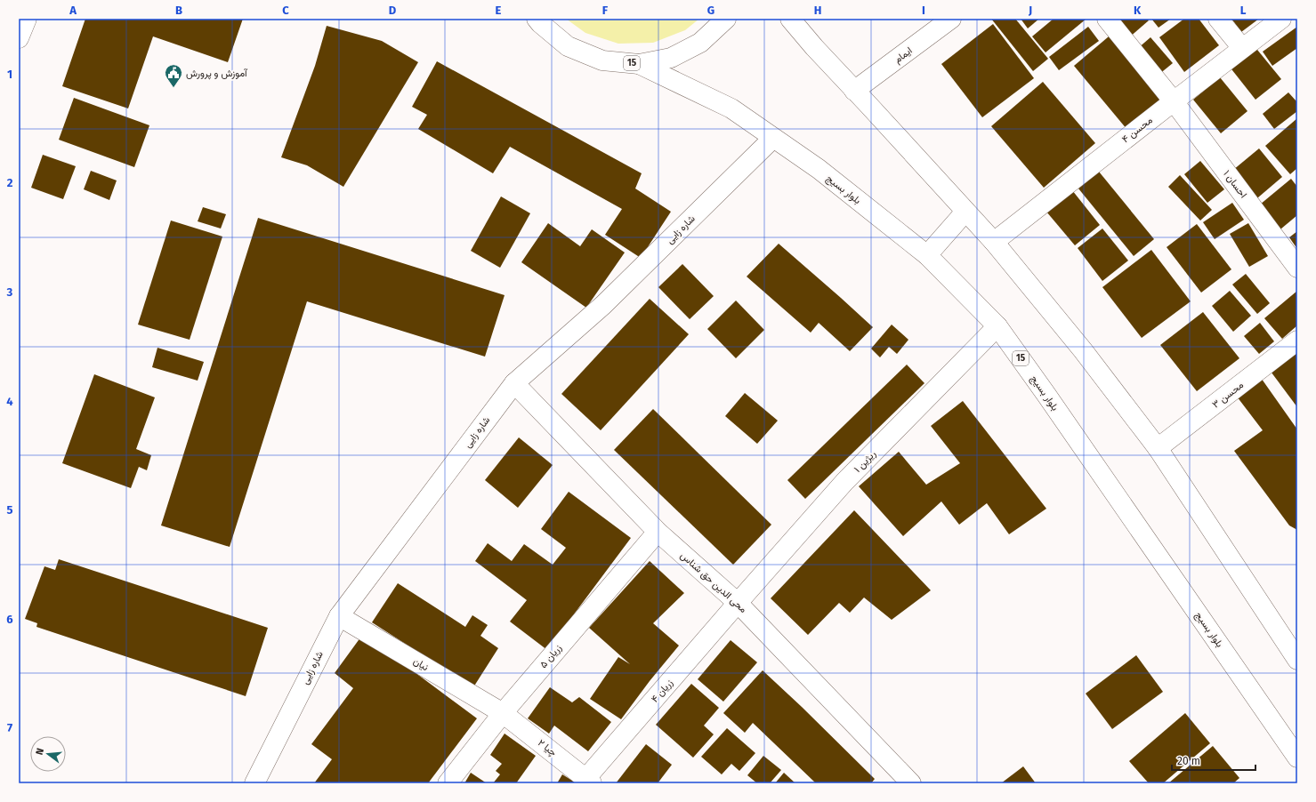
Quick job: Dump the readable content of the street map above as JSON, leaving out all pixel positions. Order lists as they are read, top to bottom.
{
  "streets": {
    "street": [
      "ایمام",
      "15",
      "محسن ۴",
      "احسان ۱",
      "بلوار بسیج",
      "شاره زایی",
      "محسن ۳",
      "ریژین ۱",
      "محی الدین حق شناس",
      "زریان ۵",
      "نیان",
      "زریان ۴",
      "چیا ۲"
    ]
  },
  "crossings": [
    ["15", "بلوار بسیج"],
    ["محسن ۴", "احسان ۱"],
    ["بلوار بسیج", "شاره زایی"],
    ["بلوار بسیج", "ریژین ۱"],
    ["شاره زایی", "محی الدین حق شناس"],
    ["شاره زایی", "نیان"],
    ["ریژین ۱", "محی الدین حق شناس"],
    ["ریژین ۱", "زریان ۴"],
    ["محی الدین حق شناس", "زریان ۵"],
    ["محی الدین حق شناس", "زریان ۴"],
    ["زریان ۵", "نیان"],
    ["زریان ۵", "چیا ۲"],
    ["نیان", "چیا ۲"],
    ["زریان ۴", "چیا ۲"]
  ],
  "places": {
    "public building": ["آموزش و پرورش"]
  },
  "scale_bar": "20 m",
  "north": "left",
  "grid": {
    "columns": [
      "A",
      "B",
      "C",
      "D",
      "E",
      "F",
      "G",
      "H",
      "I",
      "J",
      "K",
      "L"
    ],
    "rows": [
      "1",
      "2",
      "3",
      "4",
      "5",
      "6",
      "7"
    ]
  }
}
